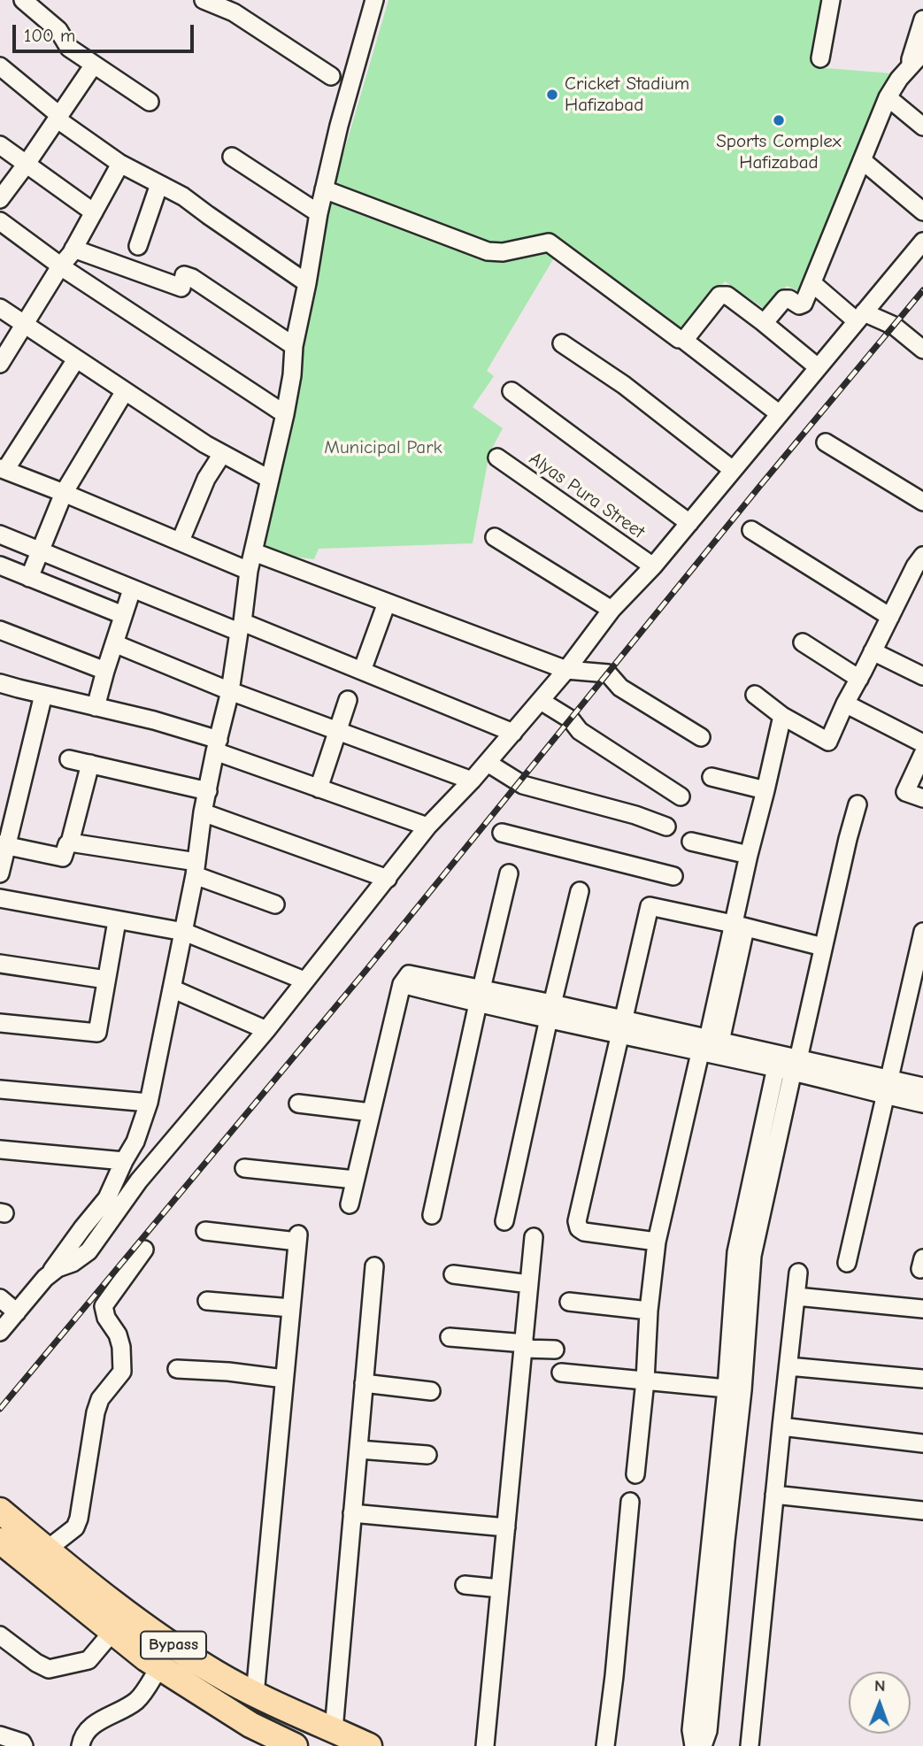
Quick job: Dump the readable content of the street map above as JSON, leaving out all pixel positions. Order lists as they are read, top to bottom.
{
  "streets": {
    "highway": ["Bypass"],
    "street": ["Alyas Pura Street"]
  },
  "parks": ["Municipal Park"],
  "places": ["Cricket Stadium Hafizabad", "Sports Complex Hafizabad"],
  "scale_bar": "100 m",
  "north": "top"
}
